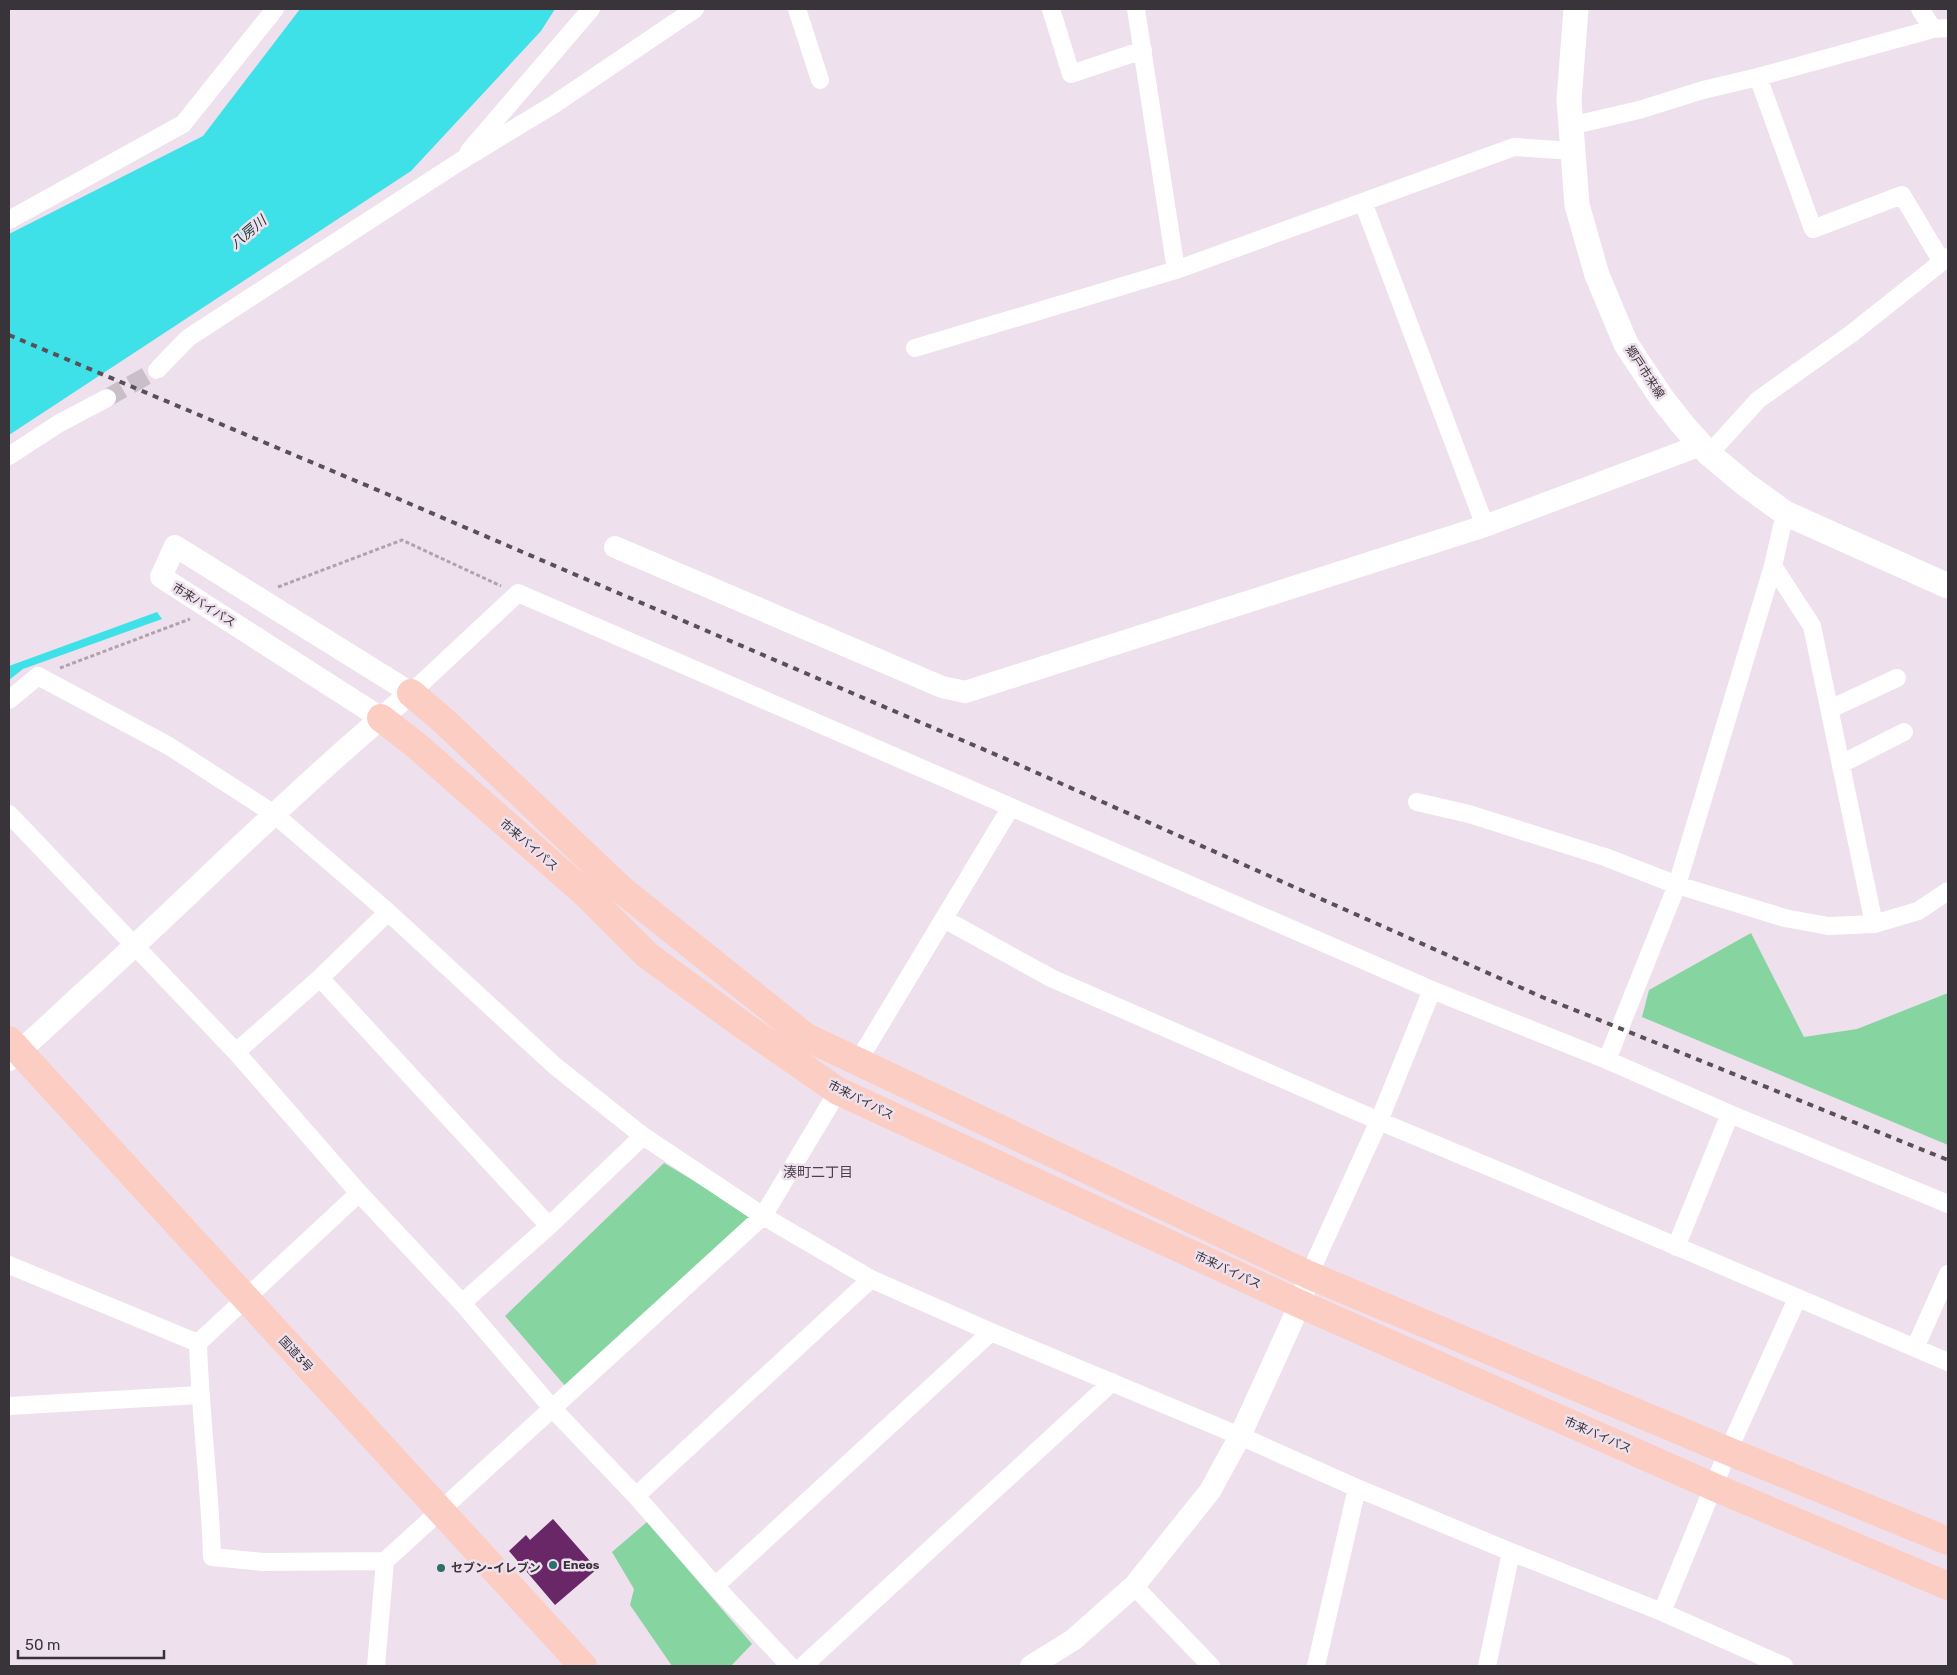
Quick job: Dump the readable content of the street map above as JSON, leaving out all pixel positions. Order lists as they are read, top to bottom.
{
  "streets": {
    "highway": ["市来バイパス", "国道3号"],
    "main road": ["郷戸市来線"]
  },
  "districts": ["湊町二丁目"],
  "water": ["八房川"],
  "places": ["Eneos", "セブン-イレブン"],
  "scale_bar": "50 m"
}
